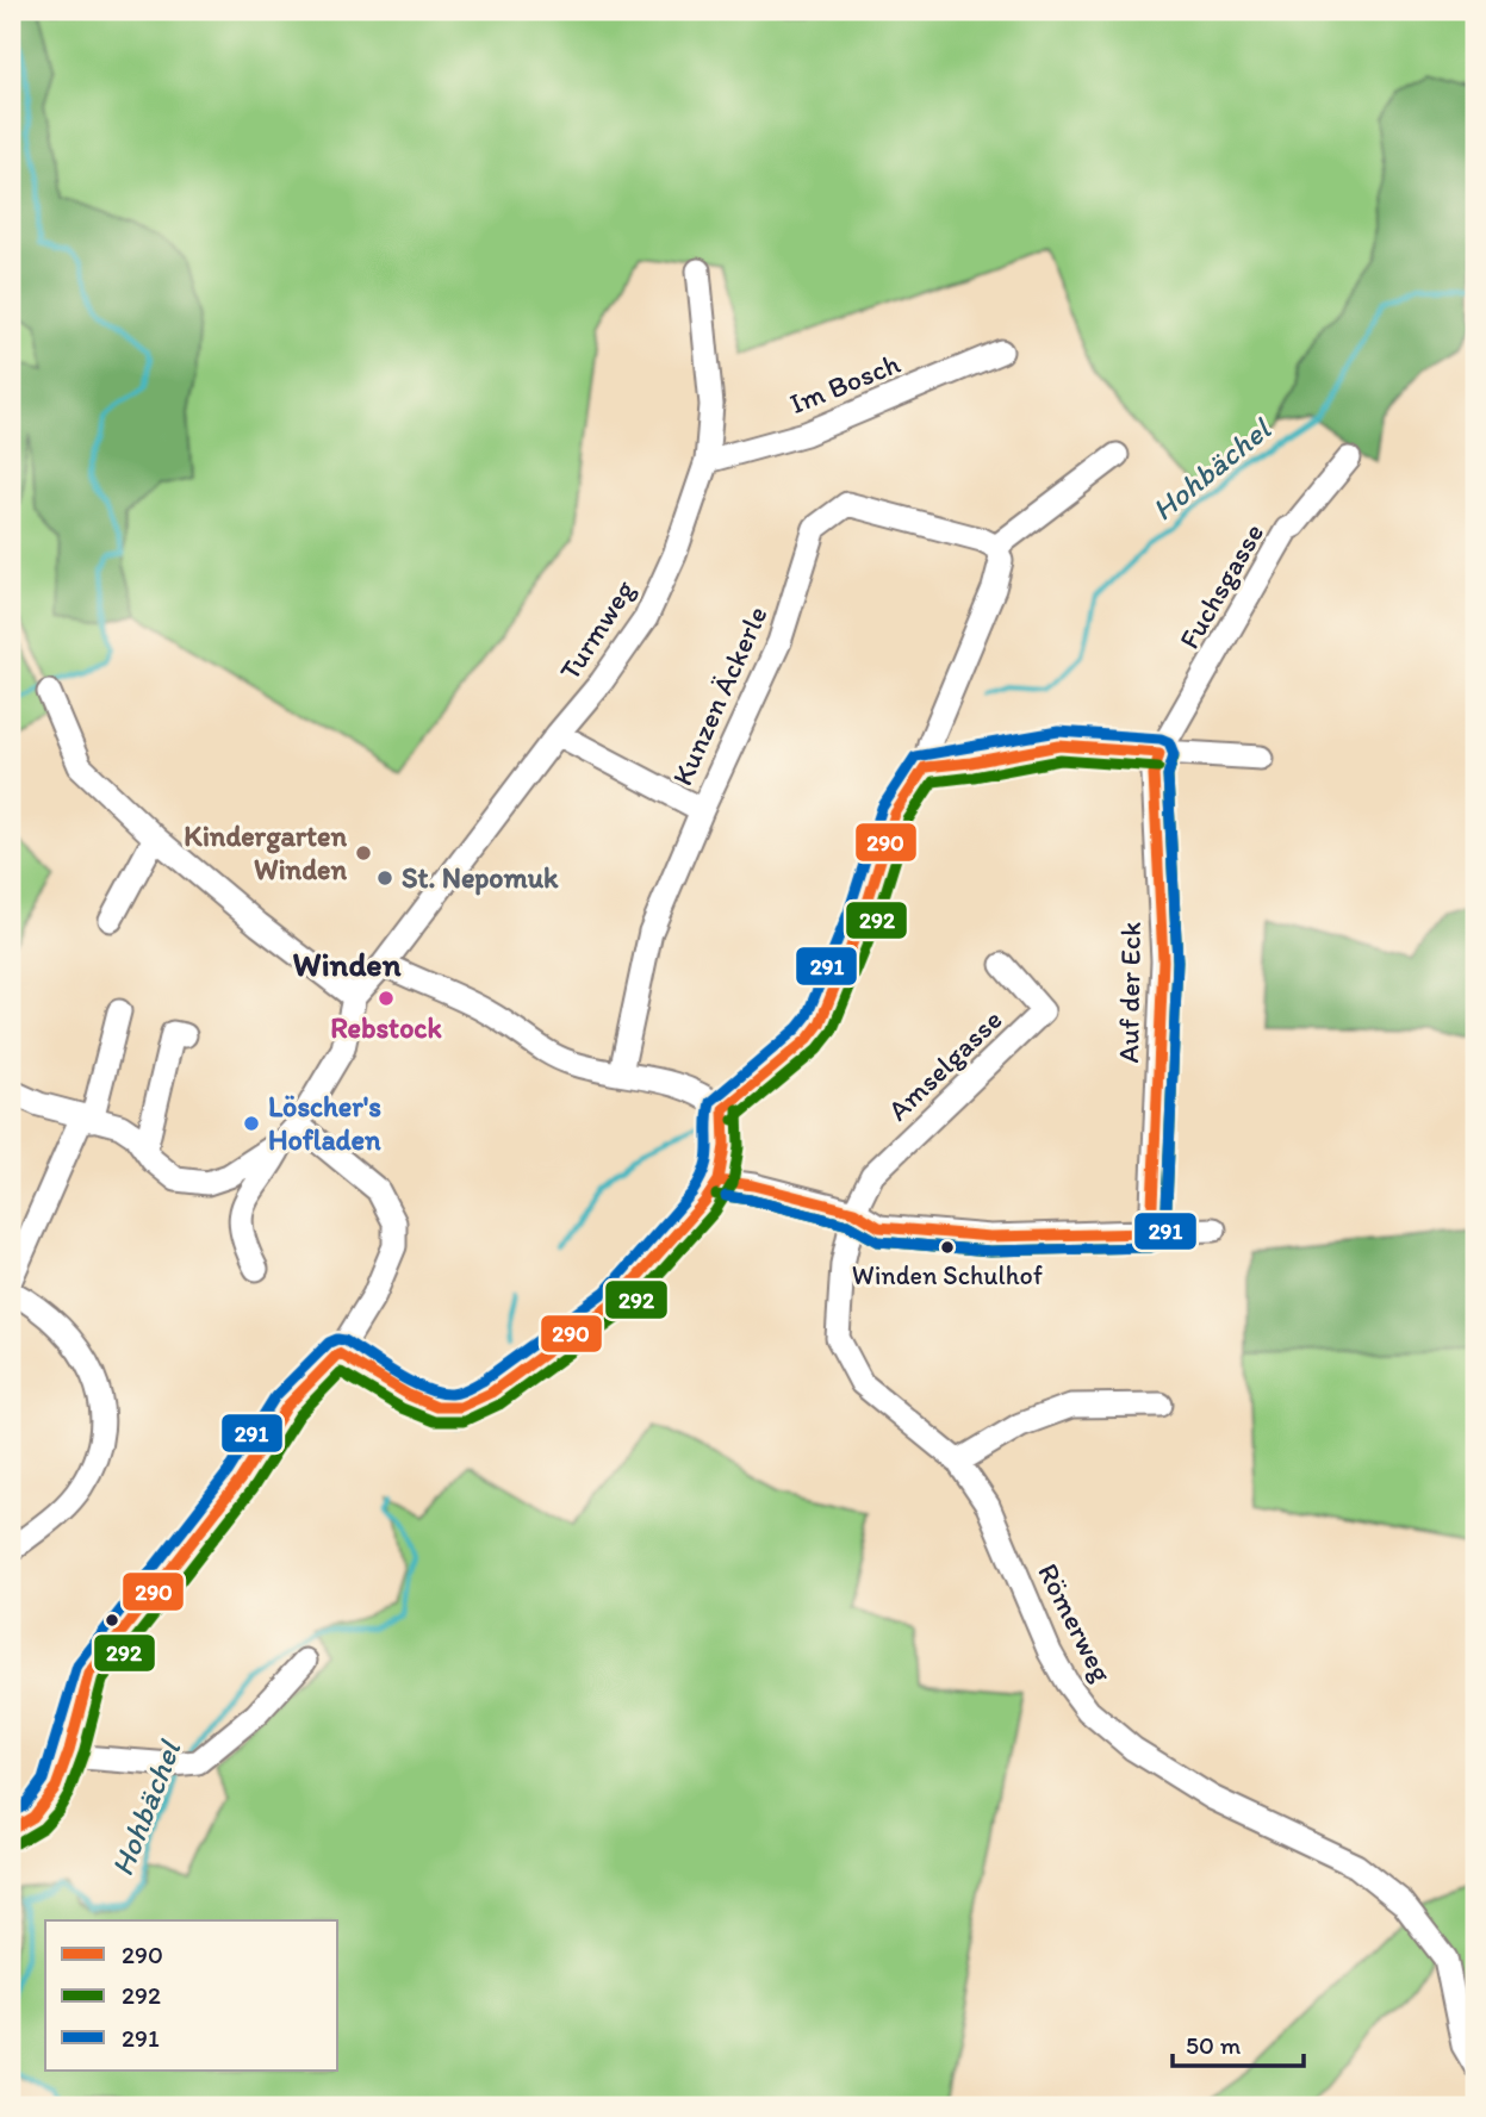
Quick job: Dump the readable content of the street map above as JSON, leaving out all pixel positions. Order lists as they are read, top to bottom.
{
  "streets": {
    "street": [
      "Im Bosch",
      "Fuchsgasse",
      "Turmweg",
      "Kunzen Äckerle",
      "Auf der Eck",
      "Amselgasse",
      "Römerweg"
    ]
  },
  "crossings": [
    ["Im Bosch", "Turmweg"],
    ["Fuchsgasse", "Auf der Eck"],
    ["Amselgasse", "Römerweg"]
  ],
  "districts": ["Winden"],
  "water": ["Hohbächel"],
  "places": [
    "Kindergarten Winden",
    "St. Nepomuk",
    "Rebstock",
    "Löscher's Hofladen",
    "Winden Schulhof"
  ],
  "lines": ["transit line 291", "transit line 290", "transit line 292"],
  "legend": ["290", "292", "291"],
  "scale_bar": "50 m"
}
